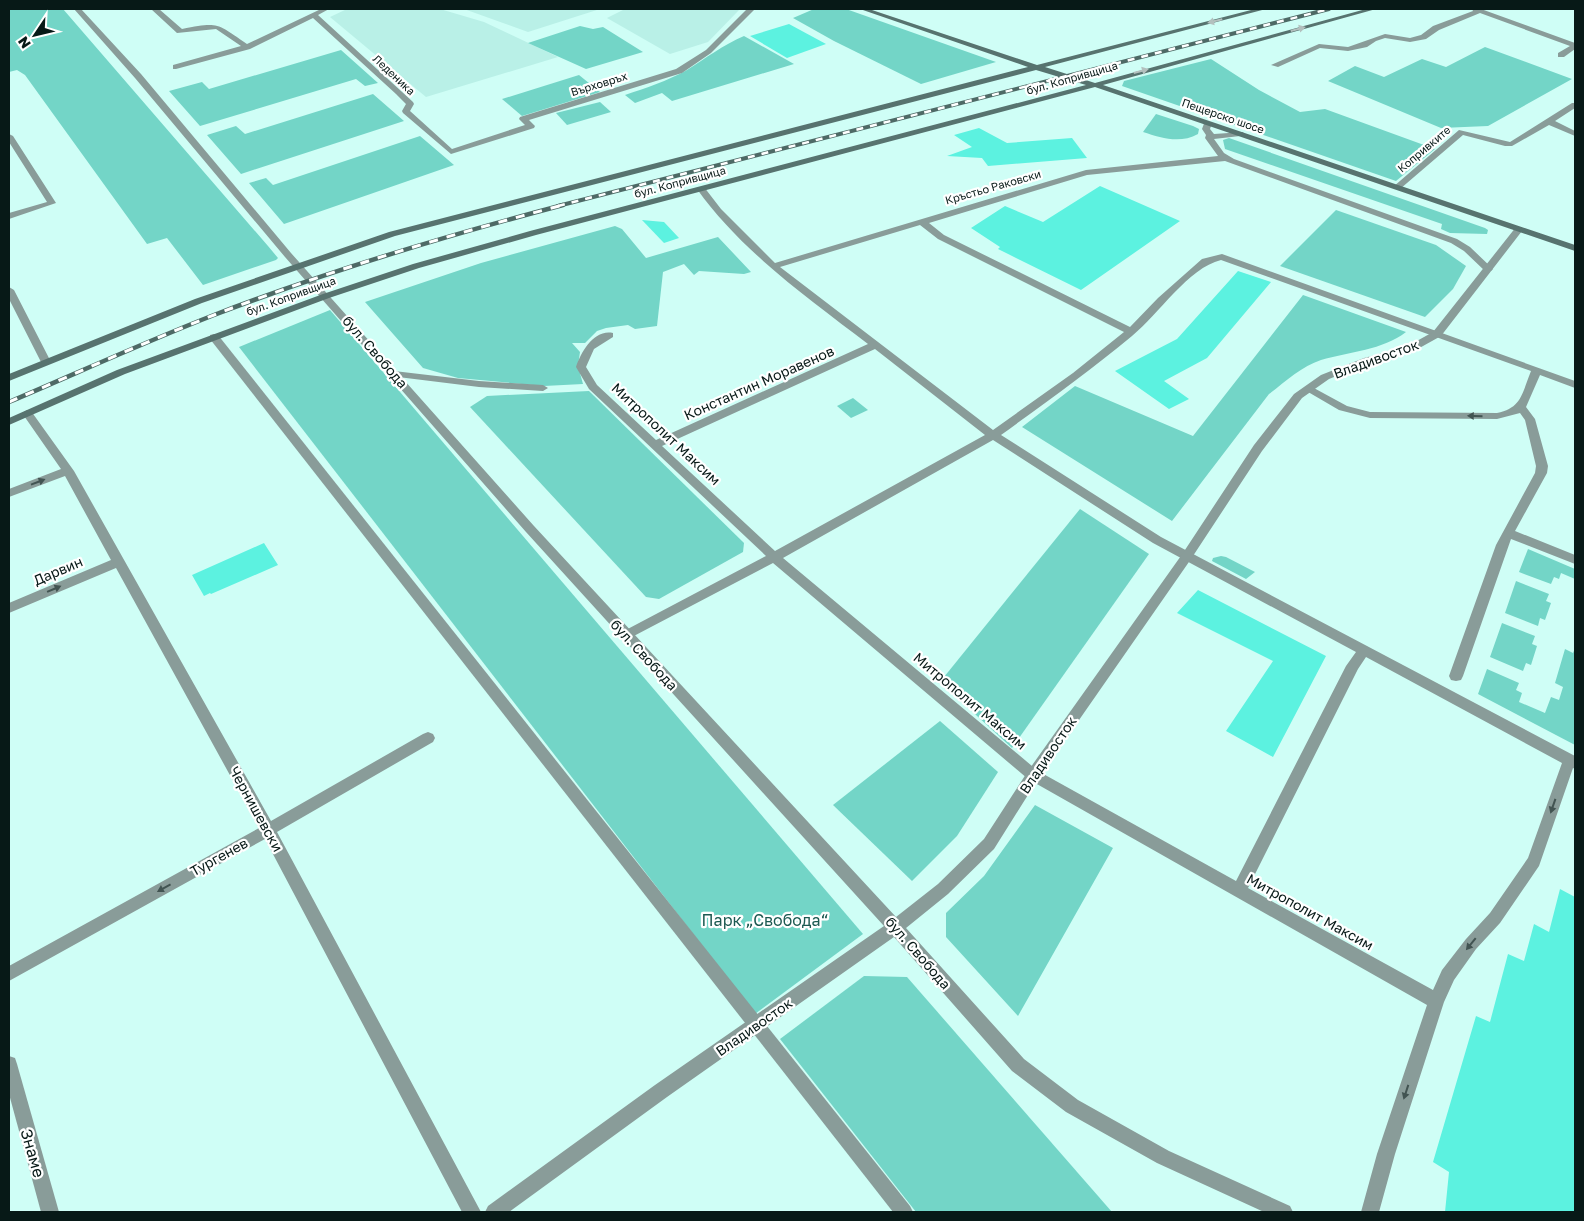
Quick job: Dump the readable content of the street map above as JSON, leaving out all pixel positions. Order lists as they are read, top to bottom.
{
  "streets": {
    "main road": ["бул. Копривщица", "Пещерско шосе"],
    "street": [
      "Леденика",
      "Върховръх",
      "Копривките",
      "Кръстьо Раковски",
      "бул. Свобода",
      "Владивосток",
      "Константин Моравенов",
      "Митрополит Максим",
      "Дарвин",
      "Чернишевски",
      "Тургенев",
      "Знаме"
    ]
  },
  "crossings": [
    ["Леденика", "Върховръх"],
    ["бул. Копривщица", "Пещерско шосе"],
    ["бул. Копривщица", "бул. Свобода"],
    ["бул. Копривщица", "Чернишевски"],
    ["Пещерско шосе", "Копривките"],
    ["Пещерско шосе", "Владивосток"],
    ["бул. Свобода", "Владивосток"],
    ["Владивосток", "Митрополит Максим"],
    ["Константин Моравенов", "Митрополит Максим"],
    ["Дарвин", "Чернишевски"],
    ["Чернишевски", "Тургенев"]
  ],
  "one_way": ["Тургенев"],
  "parks": ["Парк „Свобода“"],
  "north": "bottom left"
}
